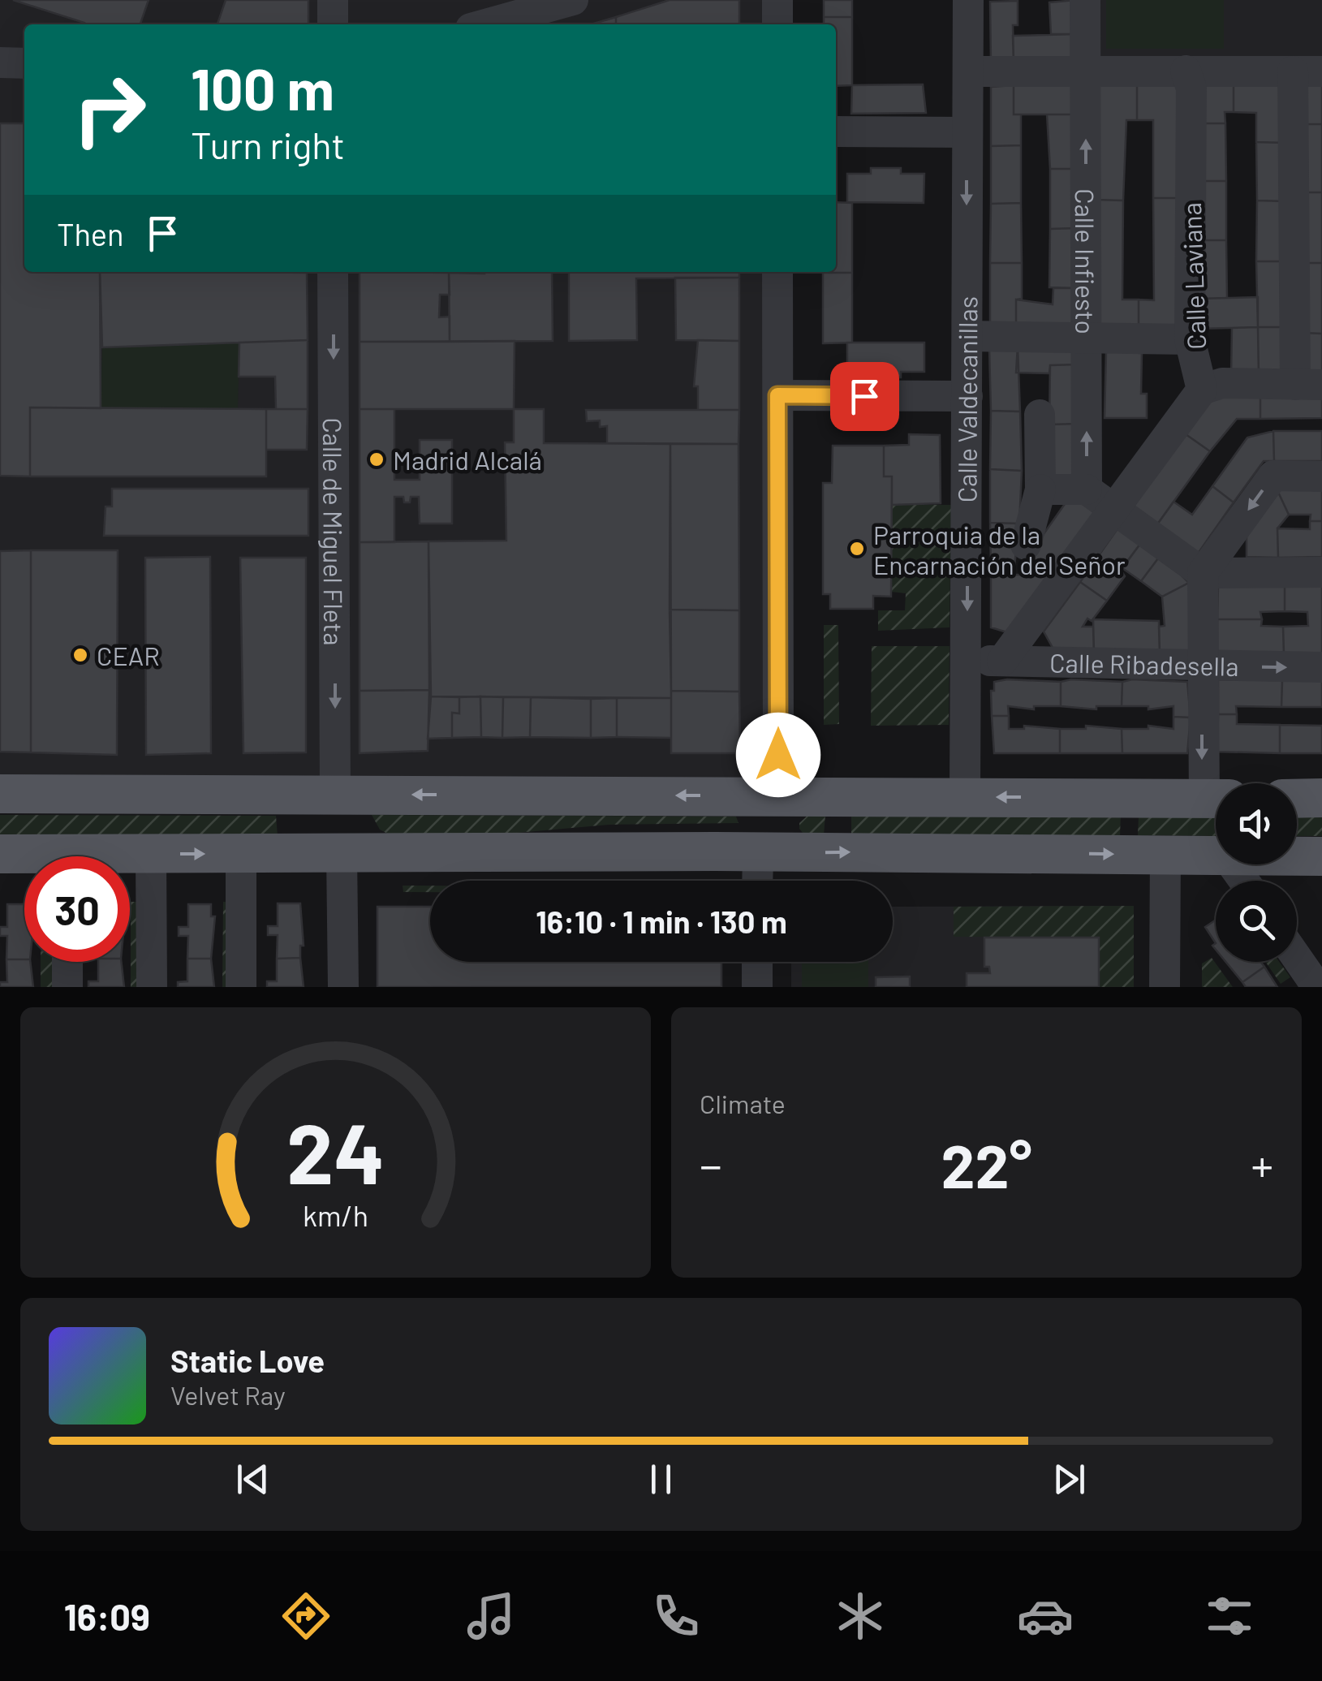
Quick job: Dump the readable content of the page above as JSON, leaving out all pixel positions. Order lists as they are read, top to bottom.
{
  "streets": {
    "street": [
      "Calle Infiesto",
      "Calle Laviana",
      "Calle Valdecanillas",
      "Calle de Miguel Fleta",
      "Calle Ribadesella"
    ]
  },
  "crossings": [
    ["Calle Valdecanillas", "Calle Ribadesella"]
  ],
  "one_way": ["Calle de Miguel Fleta"],
  "places": ["Madrid Alcalá", "Parroquia de la Encarnación del Señor", "CEAR"],
  "page": {
    "turn": ["100 m", "Turn right"],
    "then": "Then",
    "limit": "30",
    "trip": "16:10 · 1 min · 130 m",
    "tile": "Climate",
    "heat": ["−", "22°", "+"],
    "song": ["Static Love", "Velvet Ray"],
    "tabs": "16:09",
    "gauge": ["24", "km/h"]
  }
}
